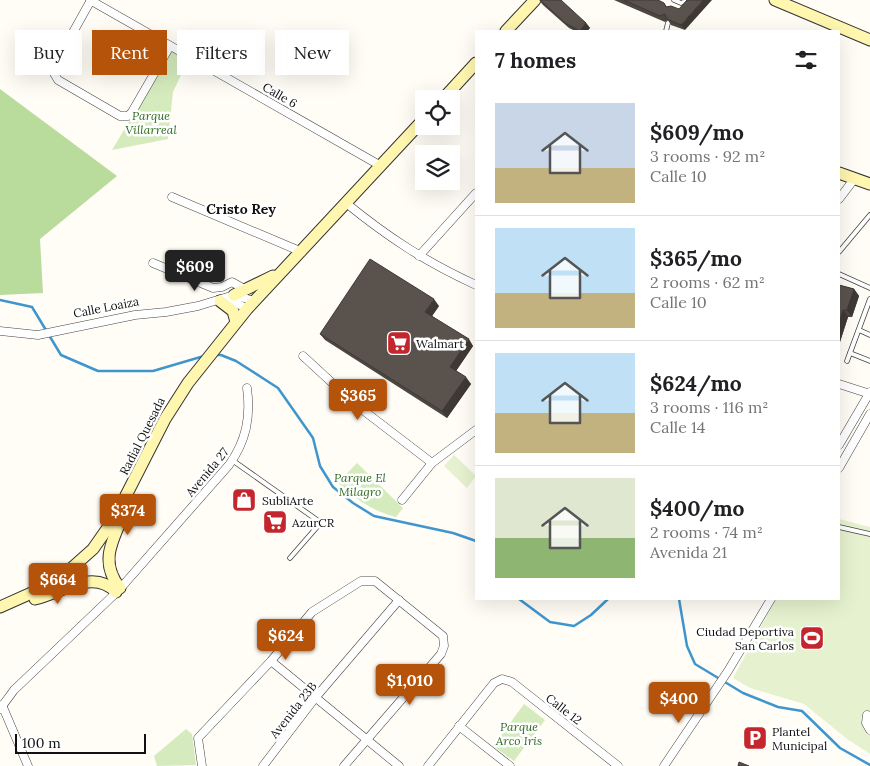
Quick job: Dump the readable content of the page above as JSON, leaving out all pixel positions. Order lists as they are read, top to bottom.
{
  "streets": {
    "main road": ["Calle Loaiza", "Radial Quesada"],
    "street": [
      "Calle 6",
      "Avenida 27",
      "Calle 12",
      "Avenida 23B"
    ]
  },
  "crossings": [
    ["Calle Loaiza", "Radial Quesada"]
  ],
  "districts": ["Cristo Rey"],
  "parks": ["Parque Villarreal", "Parque El Milagro", "Parque Arco Iris"],
  "places": {
    "supermarket": ["Walmart", "AzurCR"],
    "shop": ["SubliArte"],
    "sports": ["Ciudad Deportiva San Carlos"],
    "parking": ["Plantel Municipal"]
  },
  "scale_bar": "100 m",
  "page": {
    "chip": [
      "Buy",
      "Rent",
      "Filters",
      "New"
    ],
    "heading": "7 homes",
    "list": [
      {
        "name": "$609/mo",
        "note": "3 rooms · 92 m² · Calle 10"
      },
      {
        "name": "$365/mo",
        "note": "2 rooms · 62 m² · Calle 10"
      },
      {
        "name": "$624/mo",
        "note": "3 rooms · 116 m² · Calle 14"
      },
      {
        "name": "$400/mo",
        "note": "2 rooms · 74 m² · Avenida 21"
      }
    ],
    "price": [
      "$609",
      "$365",
      "$374",
      "$664",
      "$624",
      "$1,010",
      "$400"
    ],
    "scale": "100 m"
  }
}
